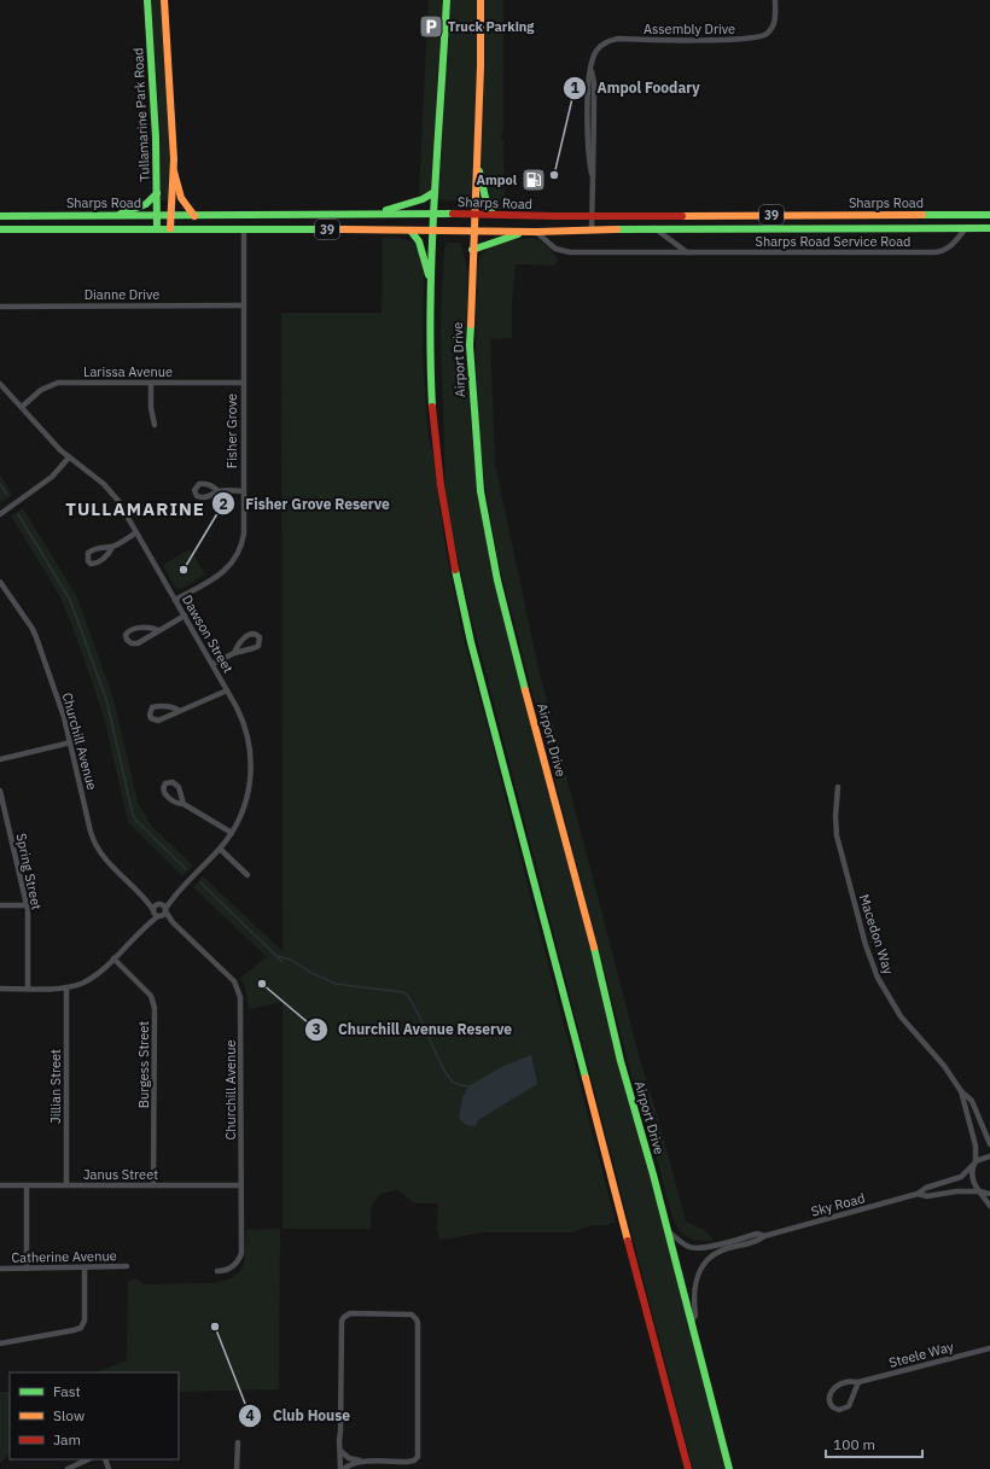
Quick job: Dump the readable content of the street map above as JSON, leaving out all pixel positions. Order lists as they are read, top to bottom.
{
  "streets": {
    "main road": [
      "Tullamarine Park Road",
      "Sharps Road",
      "39",
      "Airport Drive"
    ],
    "street": [
      "Assembly Drive",
      "Sharps Road Service Road",
      "Dianne Drive",
      "Larissa Avenue",
      "Fisher Grove",
      "Dawson Street",
      "Churchill Avenue",
      "Spring Street",
      "Macedon Way",
      "Burgess Street",
      "Jillian Street",
      "Janus Street",
      "Sky Road",
      "Catherine Avenue",
      "Steele Way"
    ]
  },
  "crossings": [
    ["Assembly Drive", "Sharps Road"],
    ["Tullamarine Park Road", "Sharps Road"],
    ["Sharps Road", "Sharps Road Service Road"],
    ["Sharps Road", "Airport Drive"],
    ["Sharps Road", "Fisher Grove"],
    ["Dianne Drive", "Fisher Grove"],
    ["Airport Drive", "Sky Road"],
    ["Larissa Avenue", "Fisher Grove"],
    ["Larissa Avenue", "Dawson Street"],
    ["Fisher Grove", "Dawson Street"],
    ["Dawson Street", "Churchill Avenue"],
    ["Dawson Street", "Spring Street"],
    ["Dawson Street", "Burgess Street"],
    ["Dawson Street", "Jillian Street"],
    ["Churchill Avenue", "Janus Street"],
    ["Macedon Way", "Sky Road"],
    ["Burgess Street", "Janus Street"],
    ["Jillian Street", "Janus Street"]
  ],
  "districts": ["TULLAMARINE"],
  "places": {
    "parking": ["Truck Parking"],
    "other": [
      "Ampol Foodary",
      "Fisher Grove Reserve",
      "Churchill Avenue Reserve",
      "Club House"
    ],
    "fuel station": ["Ampol"]
  },
  "legend": ["Fast", "Slow", "Jam"],
  "scale_bar": "100 m"
}
